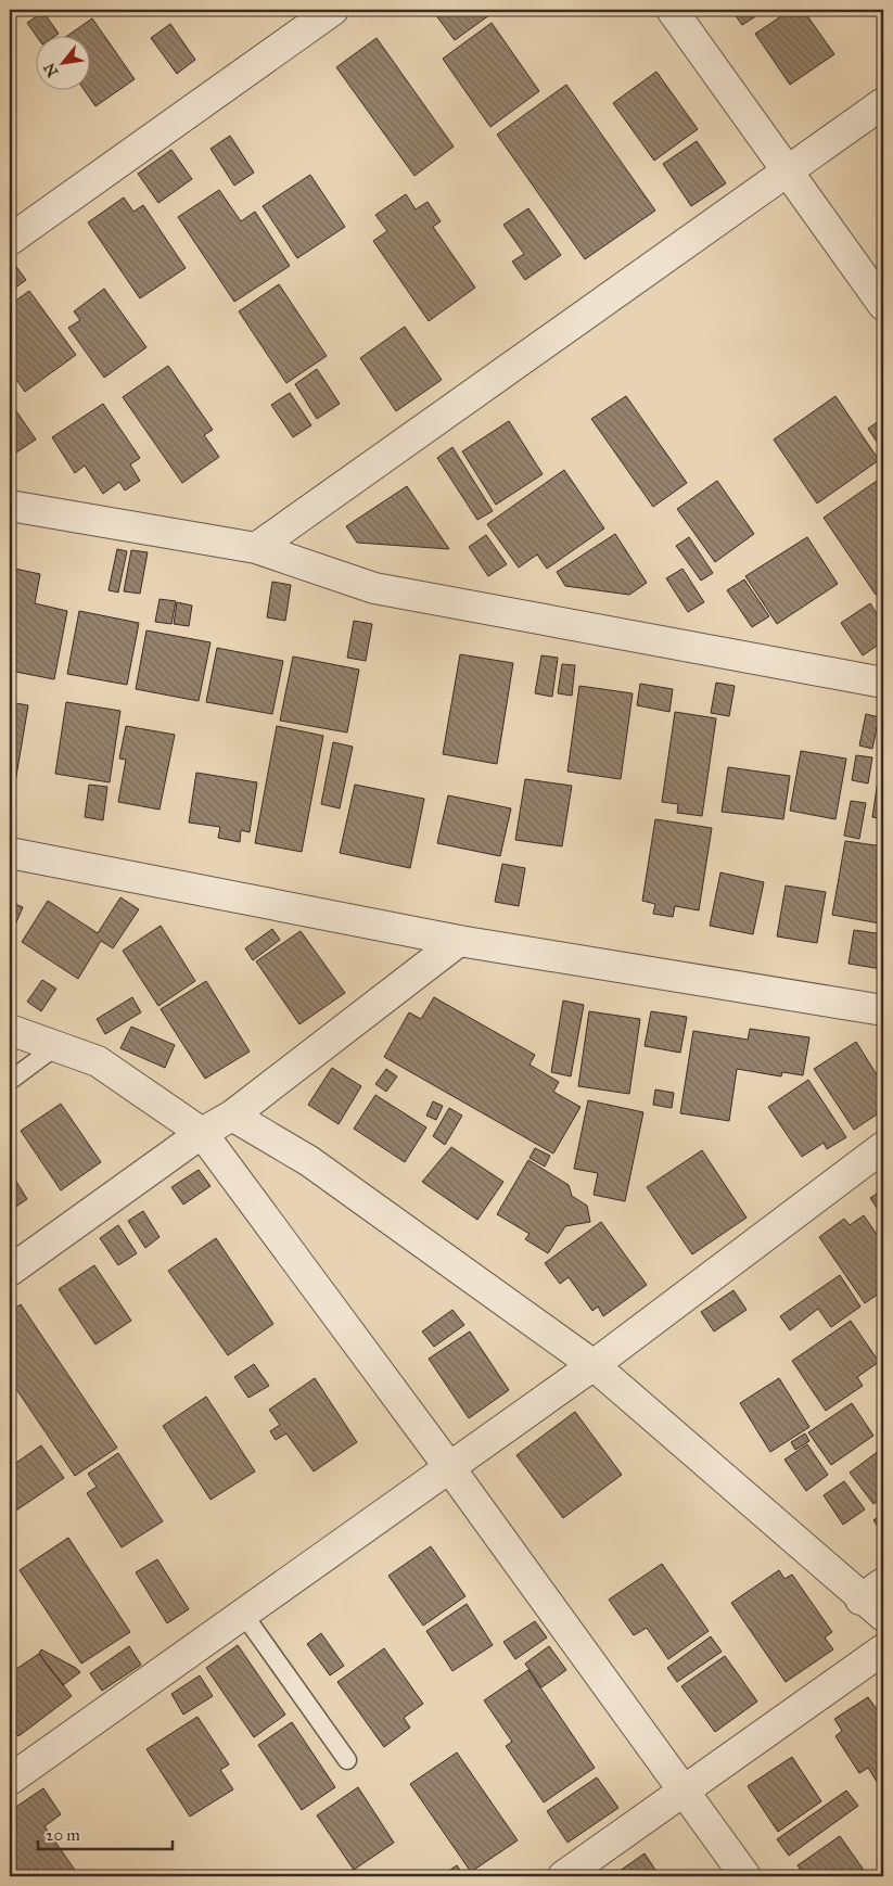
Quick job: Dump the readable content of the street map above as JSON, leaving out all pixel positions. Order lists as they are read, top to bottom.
{
  "scale_bar": "20 m",
  "north": "bottom left"
}
